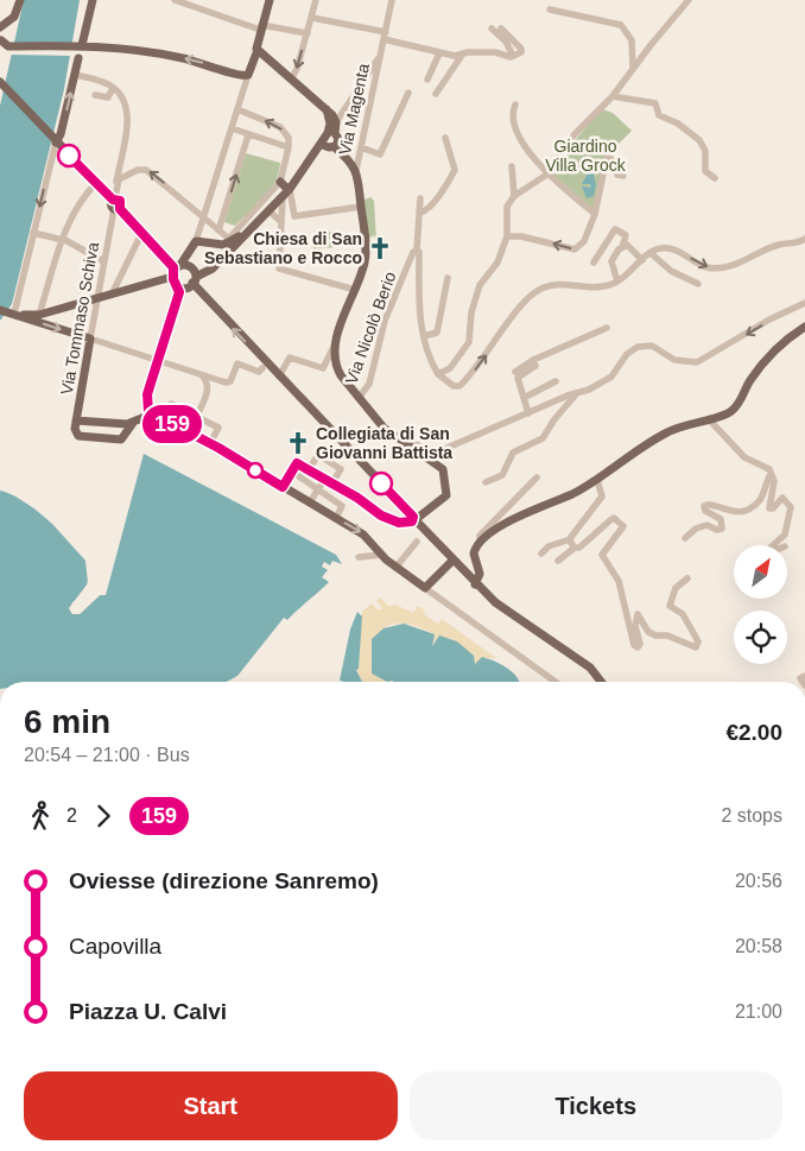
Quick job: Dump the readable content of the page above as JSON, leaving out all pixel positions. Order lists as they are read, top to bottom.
{
  "streets": {
    "main road": ["Via Tommaso Schiva"],
    "street": ["Via Magenta", "Via Nicolò Berio"]
  },
  "parks": ["Giardino Villa Grock"],
  "places": {
    "church": ["Chiesa di San Sebastiano e Rocco", "Collegiata di San Giovanni Battista"]
  },
  "lines": ["bus line 159"],
  "north": "top right",
  "page": {
    "on_map": "159",
    "heading": ["6 min", "20:54 – 21:00 · Bus", "€2.00"],
    "legs": ["2", "159", "2 stops"],
    "list": [
      {
        "name": "Oviesse (direzione Sanremo)",
        "value": "20:56"
      },
      {
        "name": "Capovilla",
        "value": "20:58"
      },
      {
        "name": "Piazza U. Calvi",
        "value": "21:00"
      }
    ],
    "buttons": ["Start", "Tickets"]
  }
}
